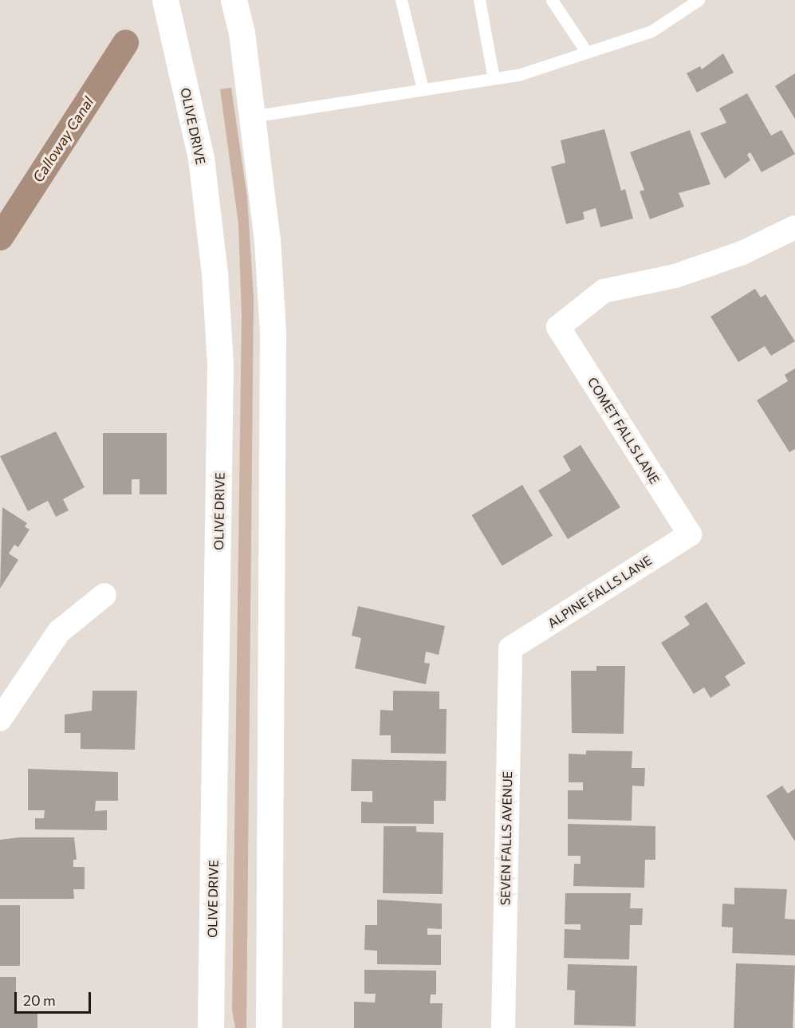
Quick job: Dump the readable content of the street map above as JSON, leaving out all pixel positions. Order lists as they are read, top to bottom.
{
  "streets": {
    "main road": ["OLIVE DRIVE"],
    "street": ["COMET FALLS LANE", "ALPINE FALLS LANE", "SEVEN FALLS AVENUE"]
  },
  "crossings": [
    ["COMET FALLS LANE", "ALPINE FALLS LANE"],
    ["ALPINE FALLS LANE", "SEVEN FALLS AVENUE"]
  ],
  "water": ["Calloway Canal"],
  "scale_bar": "20 m"
}
